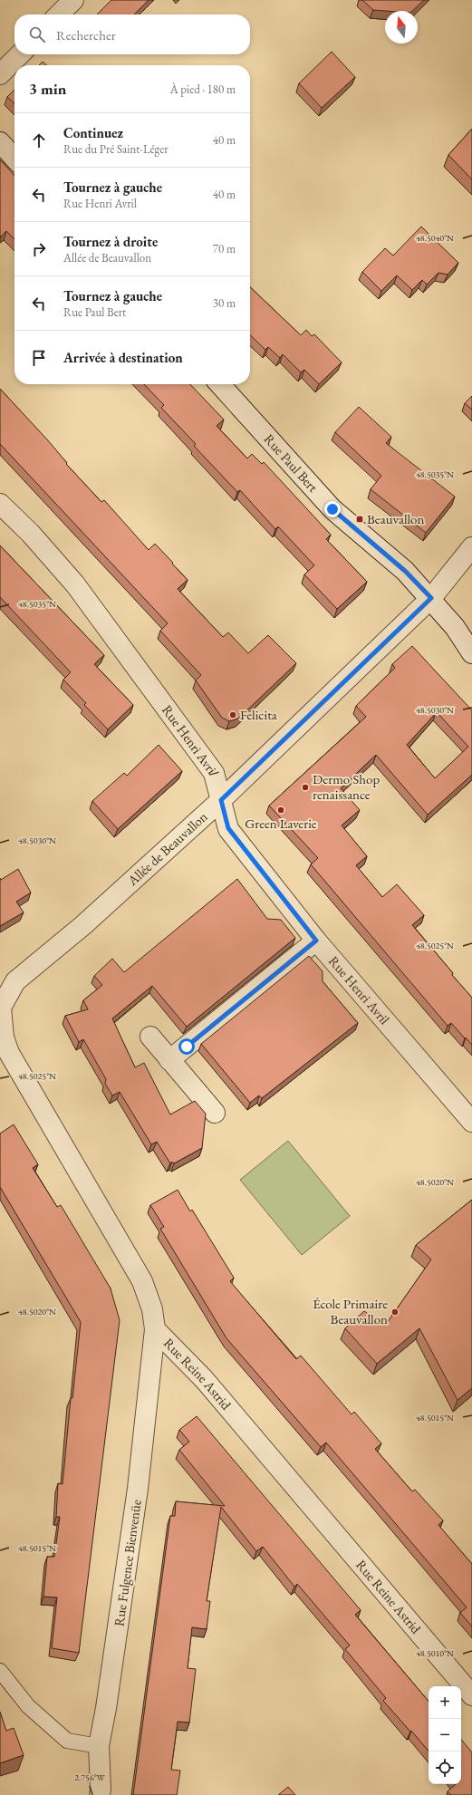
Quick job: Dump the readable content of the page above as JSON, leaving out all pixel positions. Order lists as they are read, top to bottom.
{
  "streets": {
    "street": [
      "Rue Paul Bert",
      "Rue Henri Avril",
      "Allée de Beauvallon",
      "Rue Reine Astrid",
      "Rue Fulgence Bienvenüe"
    ]
  },
  "crossings": [
    ["Rue Paul Bert", "Allée de Beauvallon"],
    ["Rue Henri Avril", "Allée de Beauvallon"],
    ["Allée de Beauvallon", "Rue Reine Astrid"],
    ["Rue Reine Astrid", "Rue Fulgence Bienvenüe"]
  ],
  "places": {
    "transit": ["Beauvallon"],
    "other": [
      "Felicita",
      "Dermo Shop renaissance",
      "Green Laverie",
      "École Primaire Beauvallon"
    ]
  },
  "north": "top",
  "page": {
    "search": "Rechercher",
    "heading": ["3 min", "À pied · 180 m"],
    "list": [
      ["Continuez", "Rue du Pré Saint-Léger", "40 m"],
      ["Tournez à gauche", "Rue Henri Avril", "40 m"],
      ["Tournez à droite", "Allée de Beauvallon", "70 m"],
      ["Tournez à gauche", "Rue Paul Bert", "30 m"],
      "Arrivée à destination"
    ],
    "map_buttons": ["+", "−"]
  },
  "coordinates": [
    "48.5040°N",
    "48.5035°N",
    "48.5030°N",
    "48.5025°N",
    "48.5020°N",
    "48.5015°N",
    "48.5010°N",
    "2.756°W"
  ]
}
